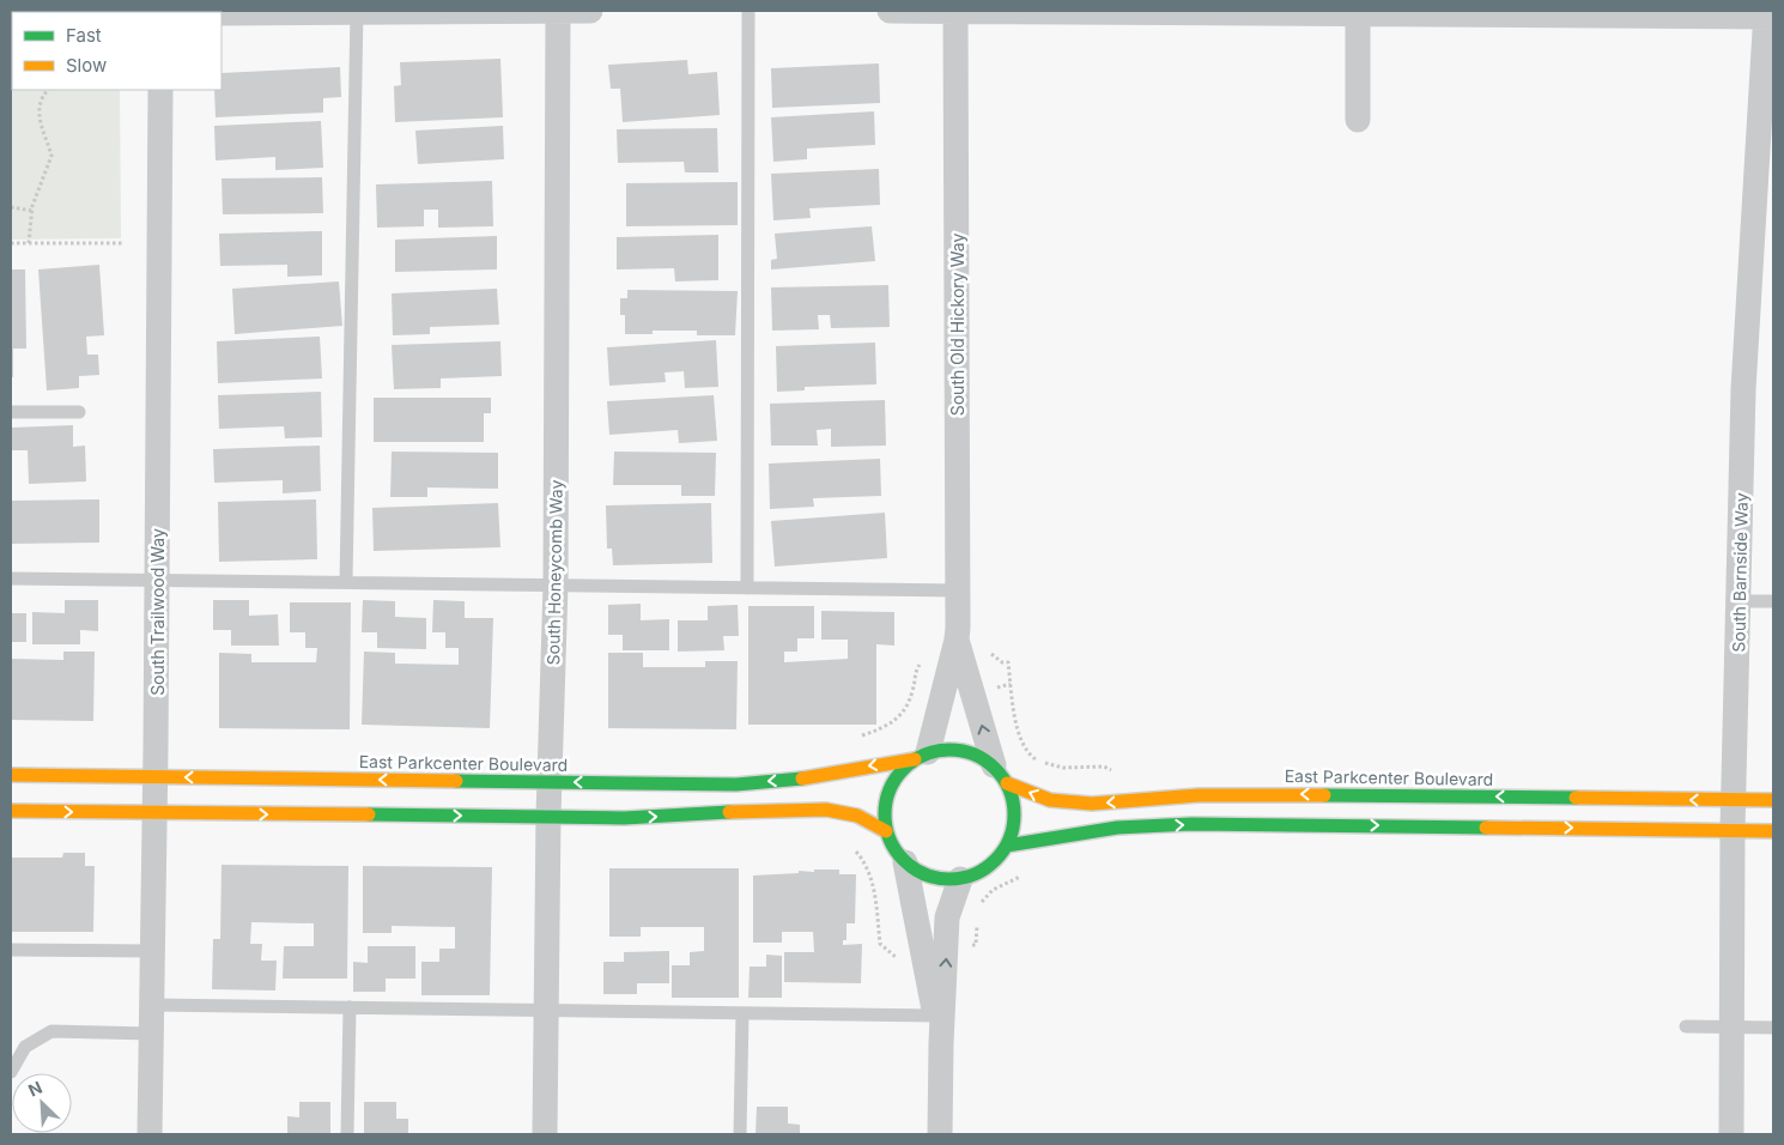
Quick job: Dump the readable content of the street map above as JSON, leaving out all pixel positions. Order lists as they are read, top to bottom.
{
  "streets": {
    "street": [
      "South Old Hickory Way",
      "South Honeycomb Way",
      "South Barnside Way",
      "South Trailwood Way",
      "East Parkcenter Boulevard"
    ]
  },
  "crossings": [
    ["South Old Hickory Way", "East Parkcenter Boulevard"],
    ["South Honeycomb Way", "East Parkcenter Boulevard"],
    ["South Barnside Way", "East Parkcenter Boulevard"],
    ["South Trailwood Way", "East Parkcenter Boulevard"]
  ],
  "legend": ["Fast", "Slow"],
  "north": "top left"
}
